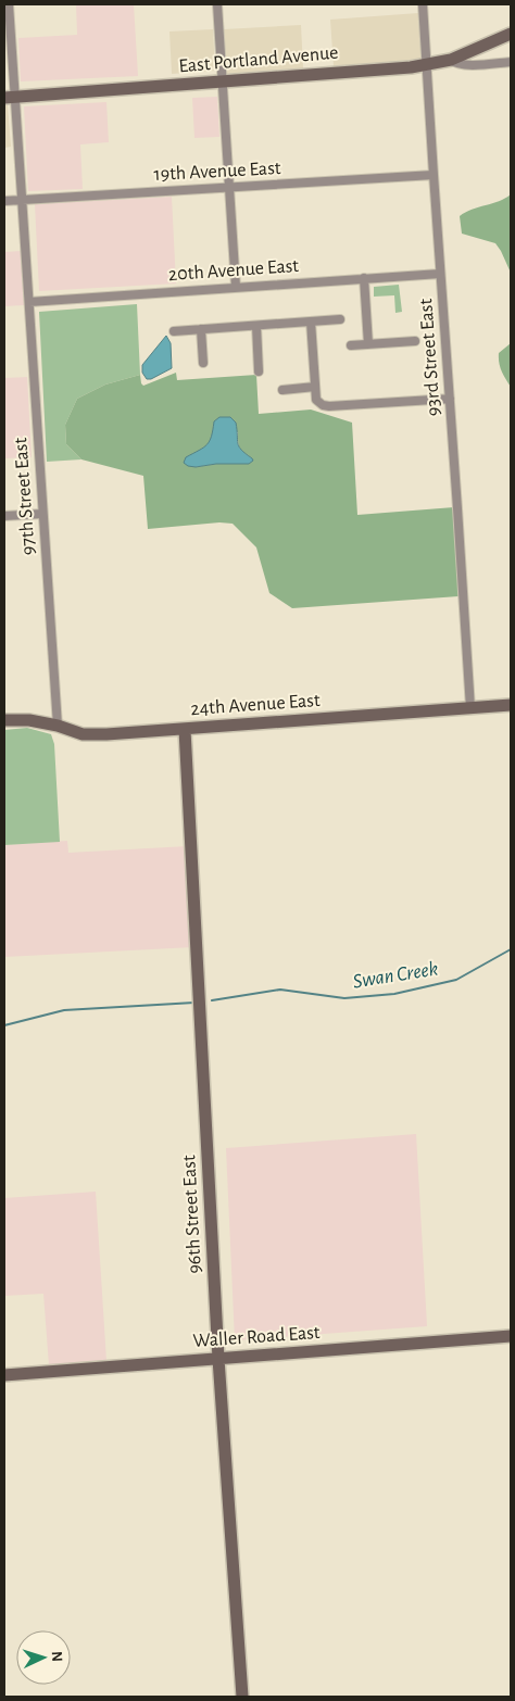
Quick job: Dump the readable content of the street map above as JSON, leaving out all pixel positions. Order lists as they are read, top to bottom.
{
  "streets": {
    "street": [
      "East Portland Avenue",
      "19th Avenue East",
      "20th Avenue East",
      "93rd Street East",
      "97th Street East",
      "24th Avenue East",
      "96th Street East",
      "Waller Road East"
    ]
  },
  "crossings": [
    ["East Portland Avenue", "93rd Street East"],
    ["East Portland Avenue", "97th Street East"],
    ["19th Avenue East", "93rd Street East"],
    ["19th Avenue East", "97th Street East"],
    ["20th Avenue East", "93rd Street East"],
    ["20th Avenue East", "97th Street East"],
    ["93rd Street East", "24th Avenue East"],
    ["97th Street East", "24th Avenue East"],
    ["24th Avenue East", "96th Street East"],
    ["96th Street East", "Waller Road East"]
  ],
  "water": ["Swan Creek"],
  "north": "right"
}
